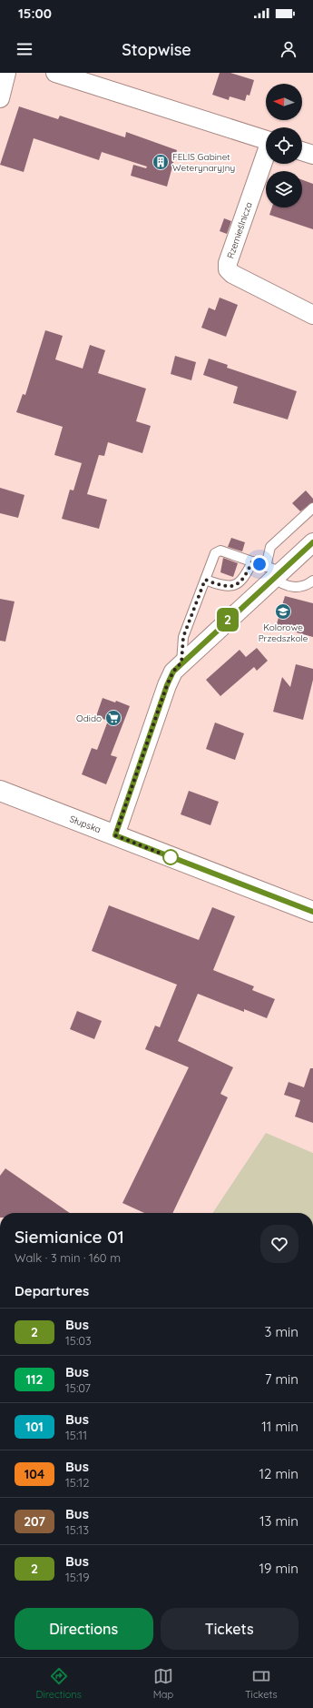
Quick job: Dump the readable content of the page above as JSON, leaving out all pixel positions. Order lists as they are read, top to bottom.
{
  "streets": {
    "main road": ["Słupska"],
    "street": ["Rzemieślnicza"]
  },
  "places": {
    "building": ["FELIS Gabinet Weterynaryjny"],
    "school or university": ["Kolorowe Przedszkole"],
    "supermarket": ["Odido"]
  },
  "lines": ["bus line 2"],
  "north": "left",
  "page": {
    "status": "15:00",
    "header": "Stopwise",
    "on_map": "2",
    "heading": [
      ["Siemianice 01", "Walk · 3 min · 160 m"],
      "Departures"
    ],
    "list": [
      {
        "mark": "2",
        "name": "Bus",
        "note": "15:03",
        "value": "3 min"
      },
      {
        "mark": "112",
        "name": "Bus",
        "note": "15:07",
        "value": "7 min"
      },
      {
        "mark": "101",
        "name": "Bus",
        "note": "15:11",
        "value": "11 min"
      },
      {
        "mark": "104",
        "name": "Bus",
        "note": "15:12",
        "value": "12 min"
      },
      {
        "mark": "207",
        "name": "Bus",
        "note": "15:13",
        "value": "13 min"
      },
      {
        "mark": "2",
        "name": "Bus",
        "note": "15:19",
        "value": "19 min"
      }
    ],
    "buttons": ["Directions", "Tickets"],
    "tabs": ["Directions", "Map", "Tickets"]
  }
}
